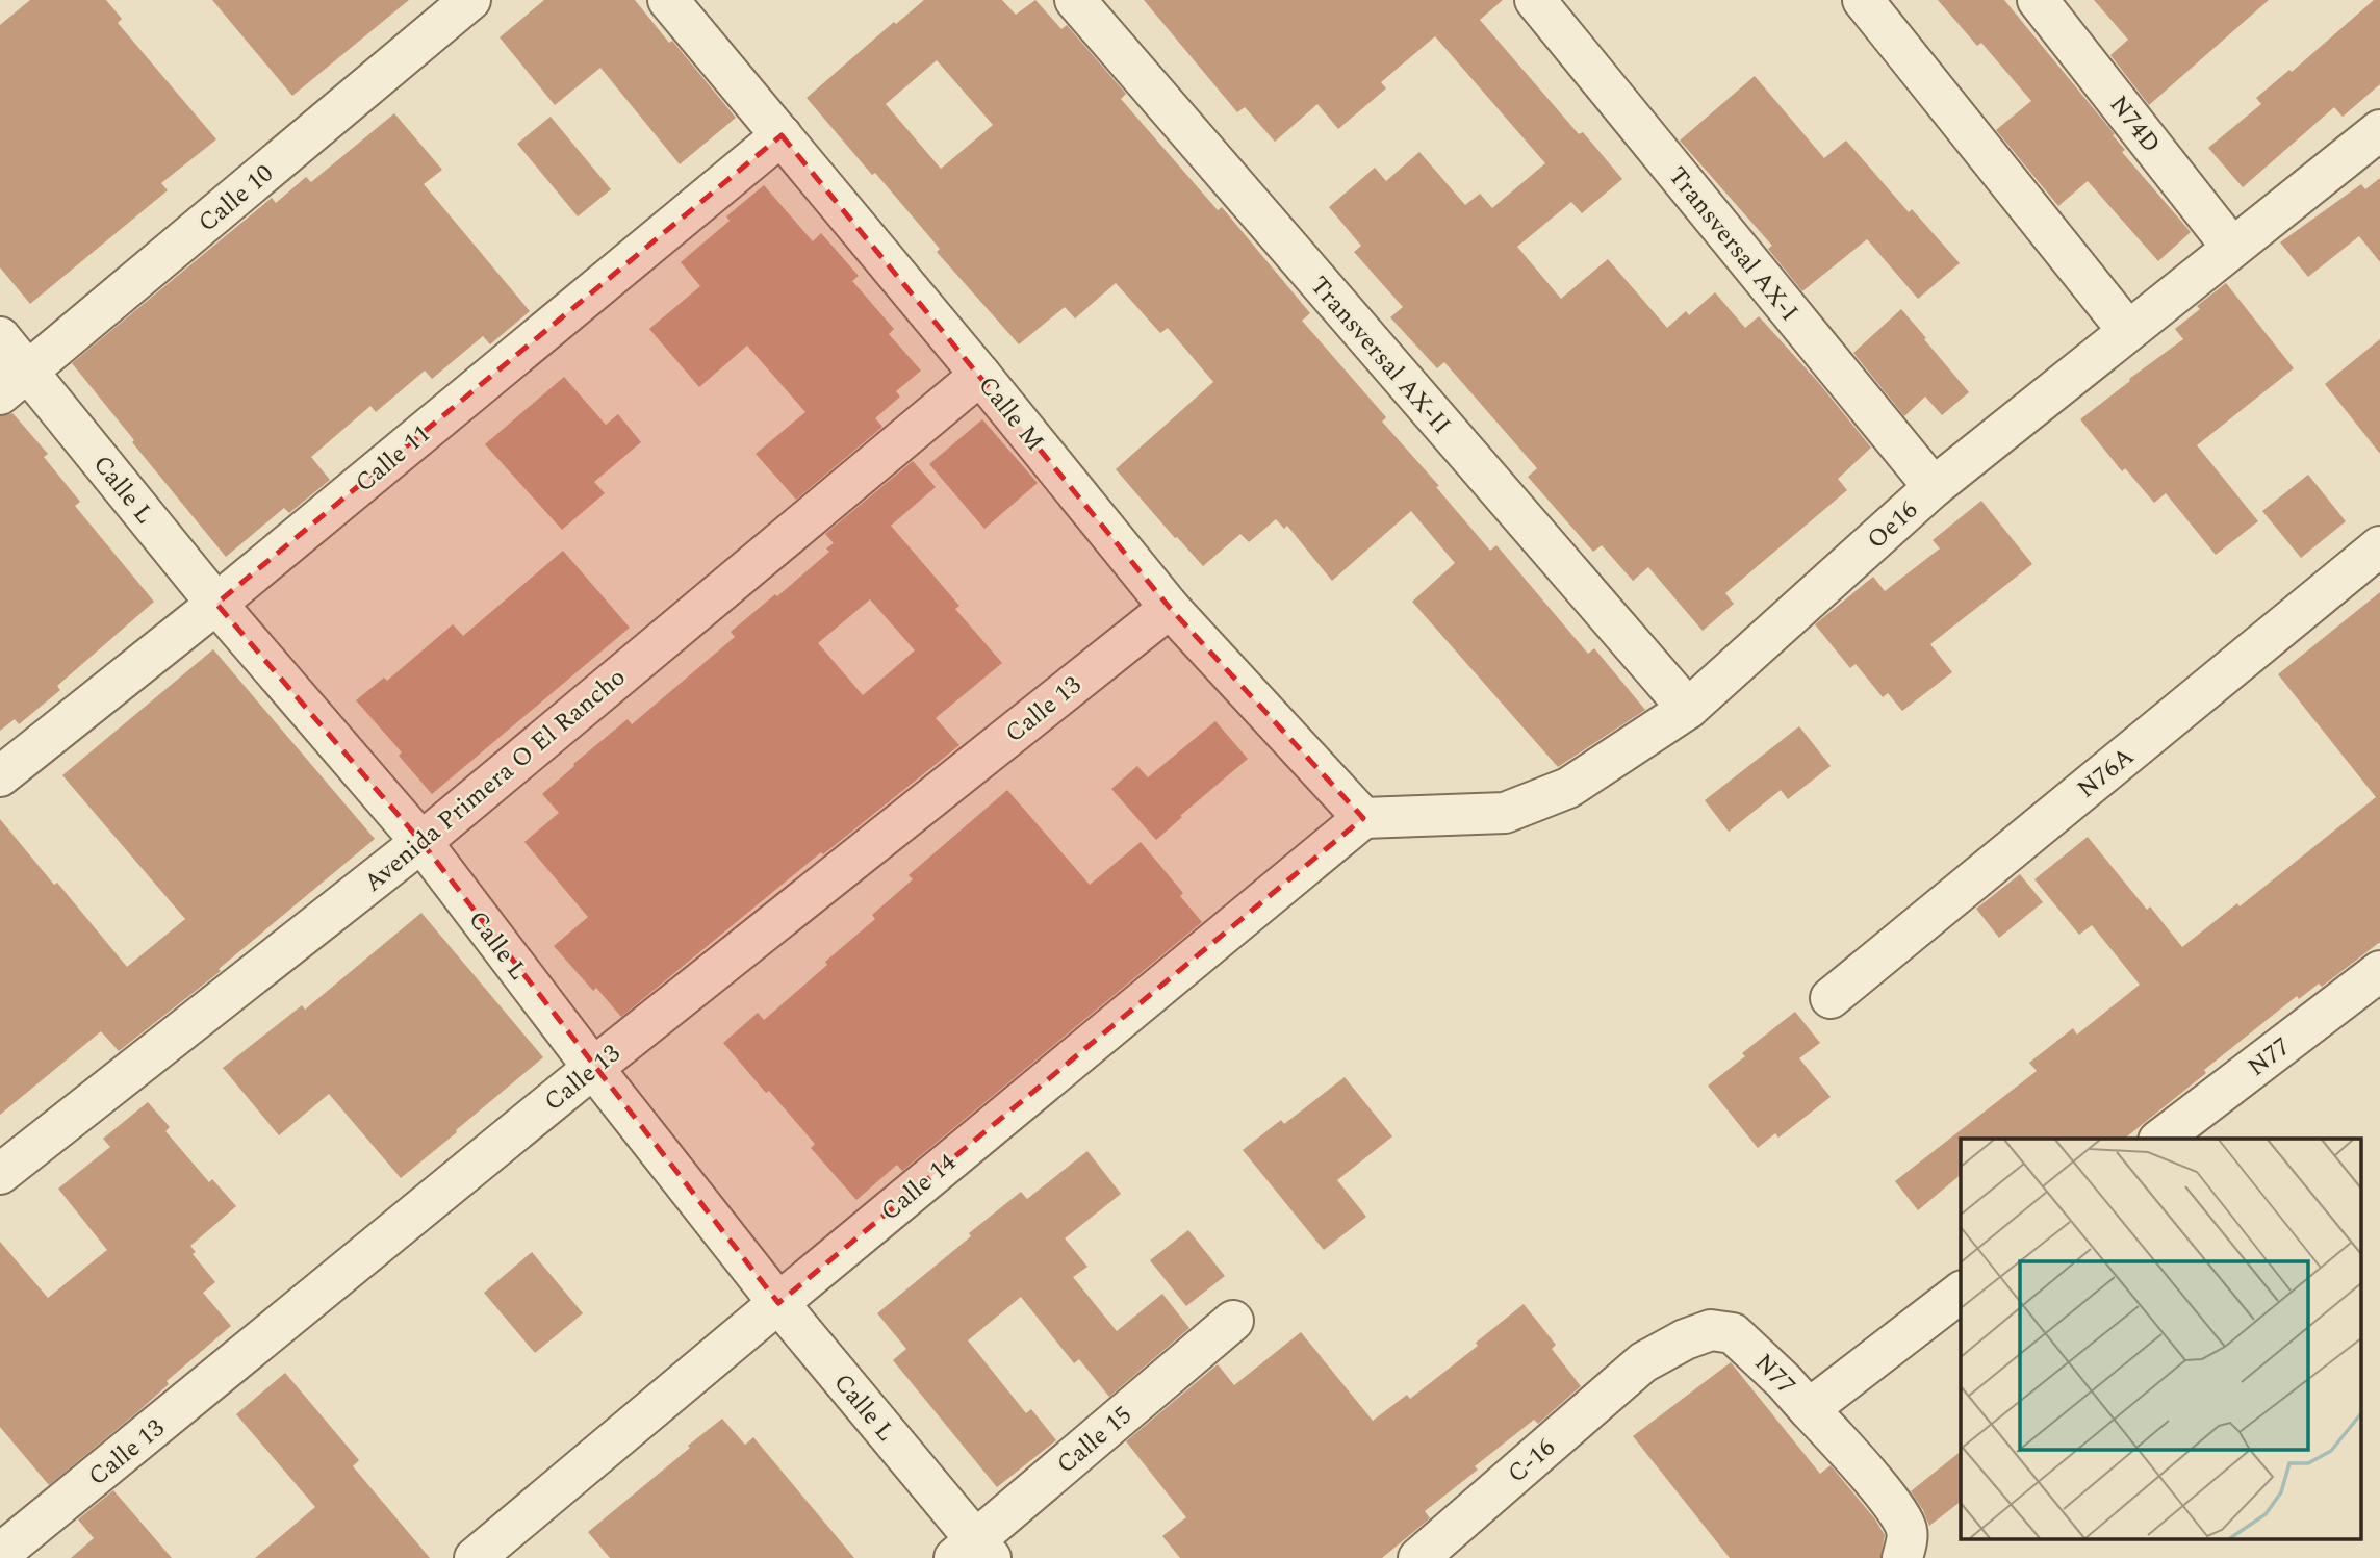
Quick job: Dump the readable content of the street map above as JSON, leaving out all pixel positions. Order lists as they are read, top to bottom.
{
  "streets": {
    "street": [
      "N74D",
      "Calle 10",
      "Transversal AX-I",
      "Transversal AX-II",
      "Calle M",
      "Calle 11",
      "Calle L",
      "Oe16",
      "Calle 13",
      "N76A",
      "Avenida Primera O El Rancho",
      "N77",
      "Calle 14",
      "Calle 15",
      "C-16"
    ]
  },
  "crossings": [
    ["N74D", "Oe16"],
    ["Calle 10", "Calle L"],
    ["Transversal AX-I", "Oe16"],
    ["Transversal AX-II", "Oe16"],
    ["Calle M", "Calle 11"],
    ["Calle M", "Oe16"],
    ["Calle M", "Calle 13"],
    ["Calle M", "Avenida Primera O El Rancho"],
    ["Calle M", "Calle 14"],
    ["Calle 11", "Calle L"],
    ["Calle L", "Calle 13"],
    ["Calle L", "Avenida Primera O El Rancho"],
    ["Calle L", "Calle 14"],
    ["Calle L", "Calle 15"],
    ["Oe16", "Calle 14"],
    ["N77", "C-16"]
  ]
}
